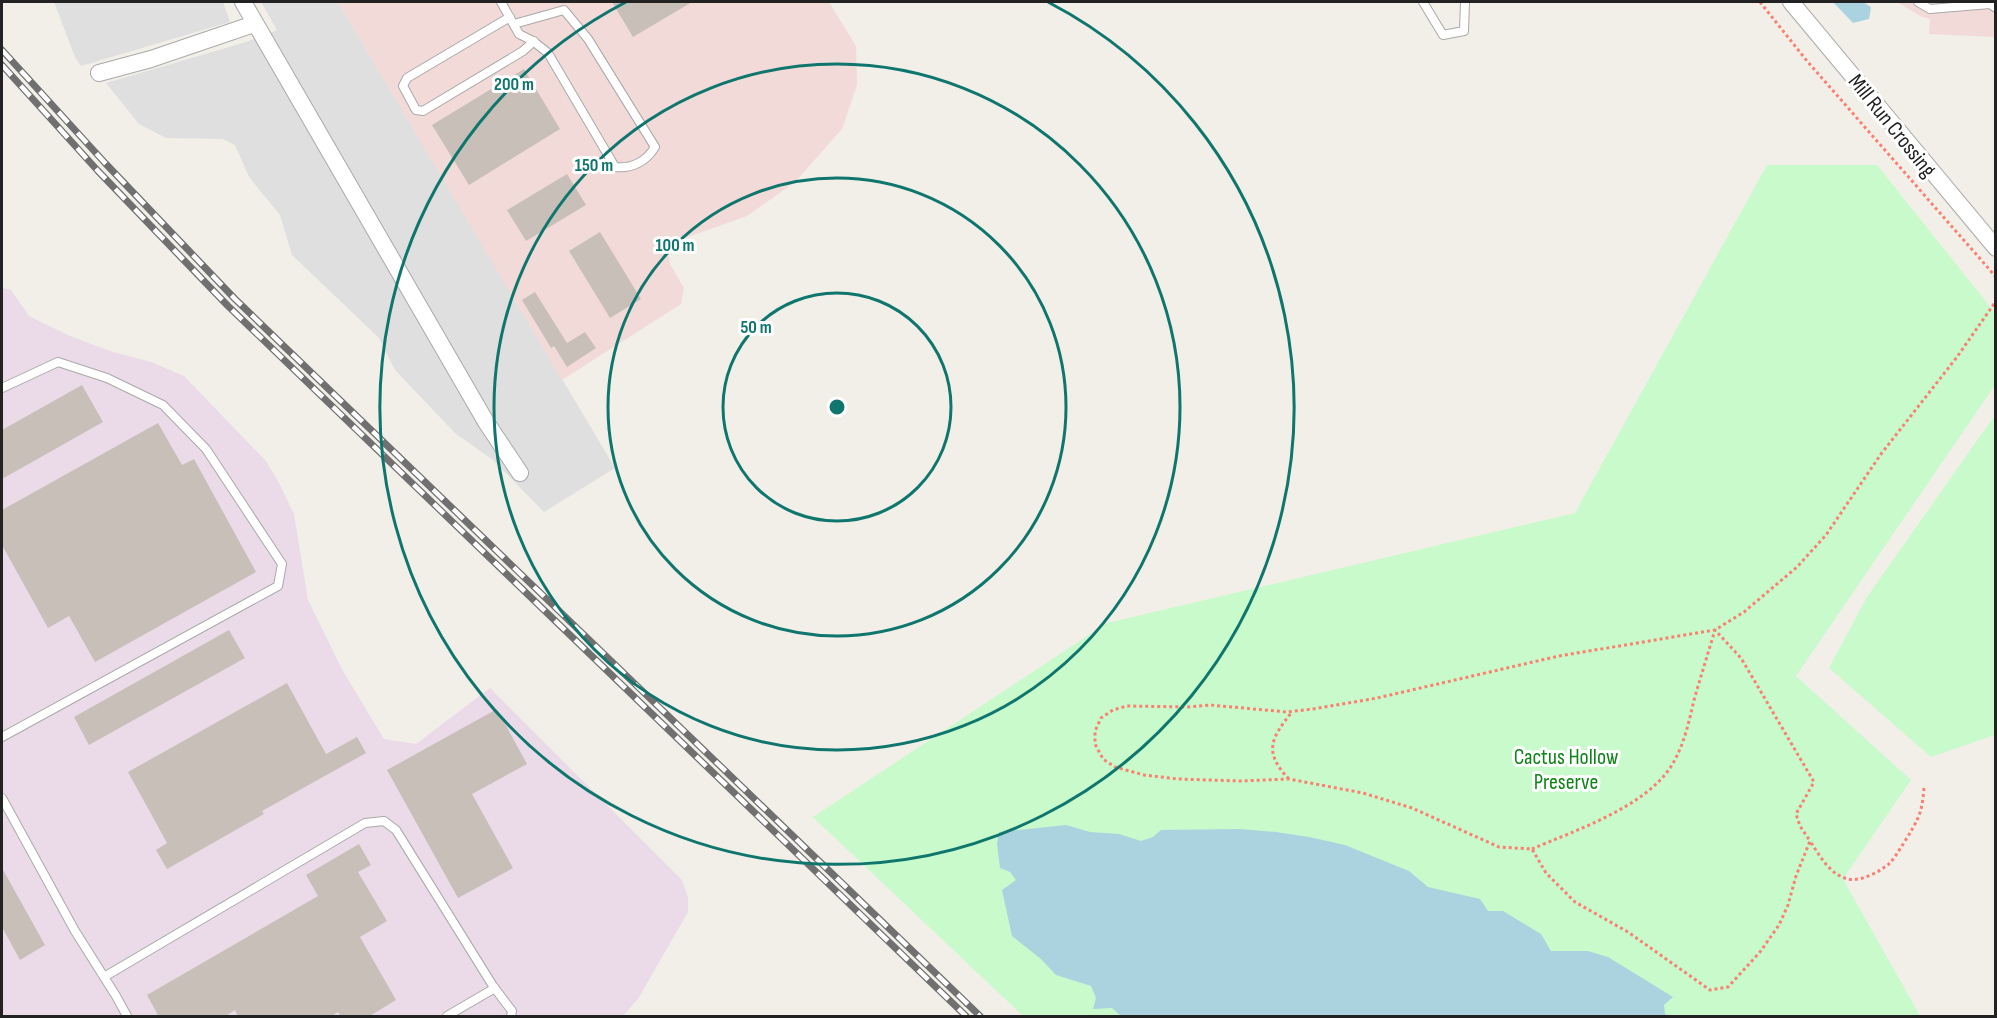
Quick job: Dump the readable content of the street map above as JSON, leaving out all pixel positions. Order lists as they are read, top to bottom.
{
  "streets": {
    "street": ["Mill Run Crossing"]
  },
  "parks": ["Cactus Hollow Preserve"],
  "rings": [
    "200 m",
    "150 m",
    "100 m",
    "50 m"
  ]
}
